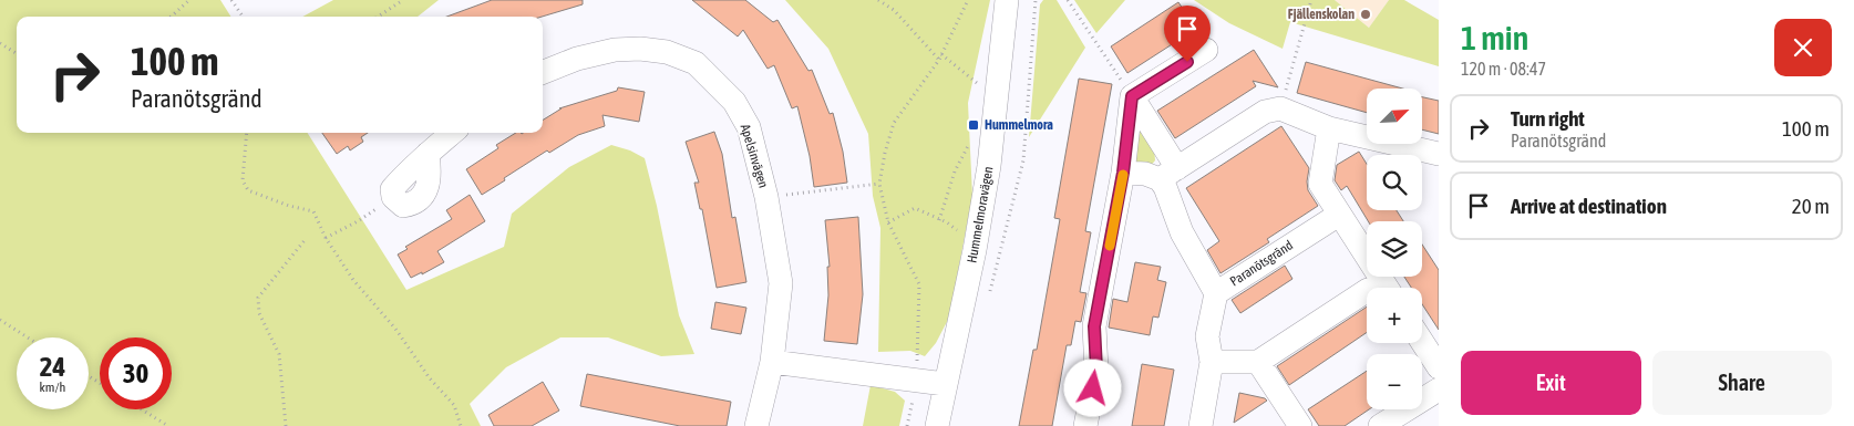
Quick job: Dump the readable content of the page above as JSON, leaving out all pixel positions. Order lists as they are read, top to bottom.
{
  "streets": {
    "street": ["Apelsinvägen", "Hummelmoravägen", "Paranötsgränd"]
  },
  "places": {
    "other": ["Fjällenskolan"],
    "transit": ["Hummelmora"]
  },
  "north": "top right",
  "page": {
    "heading": ["1 min", "120 m · 08:47"],
    "turn": ["100 m", "Paranötsgränd"],
    "map_buttons": ["+", "−"],
    "list": [
      {
        "name": "Turn right",
        "note": "Paranötsgränd",
        "value": "100 m"
      },
      {
        "name": "Arrive at destination",
        "value": "20 m"
      }
    ],
    "speed": "24 km/h",
    "limit": "30",
    "buttons": ["Exit", "Share"]
  }
}
